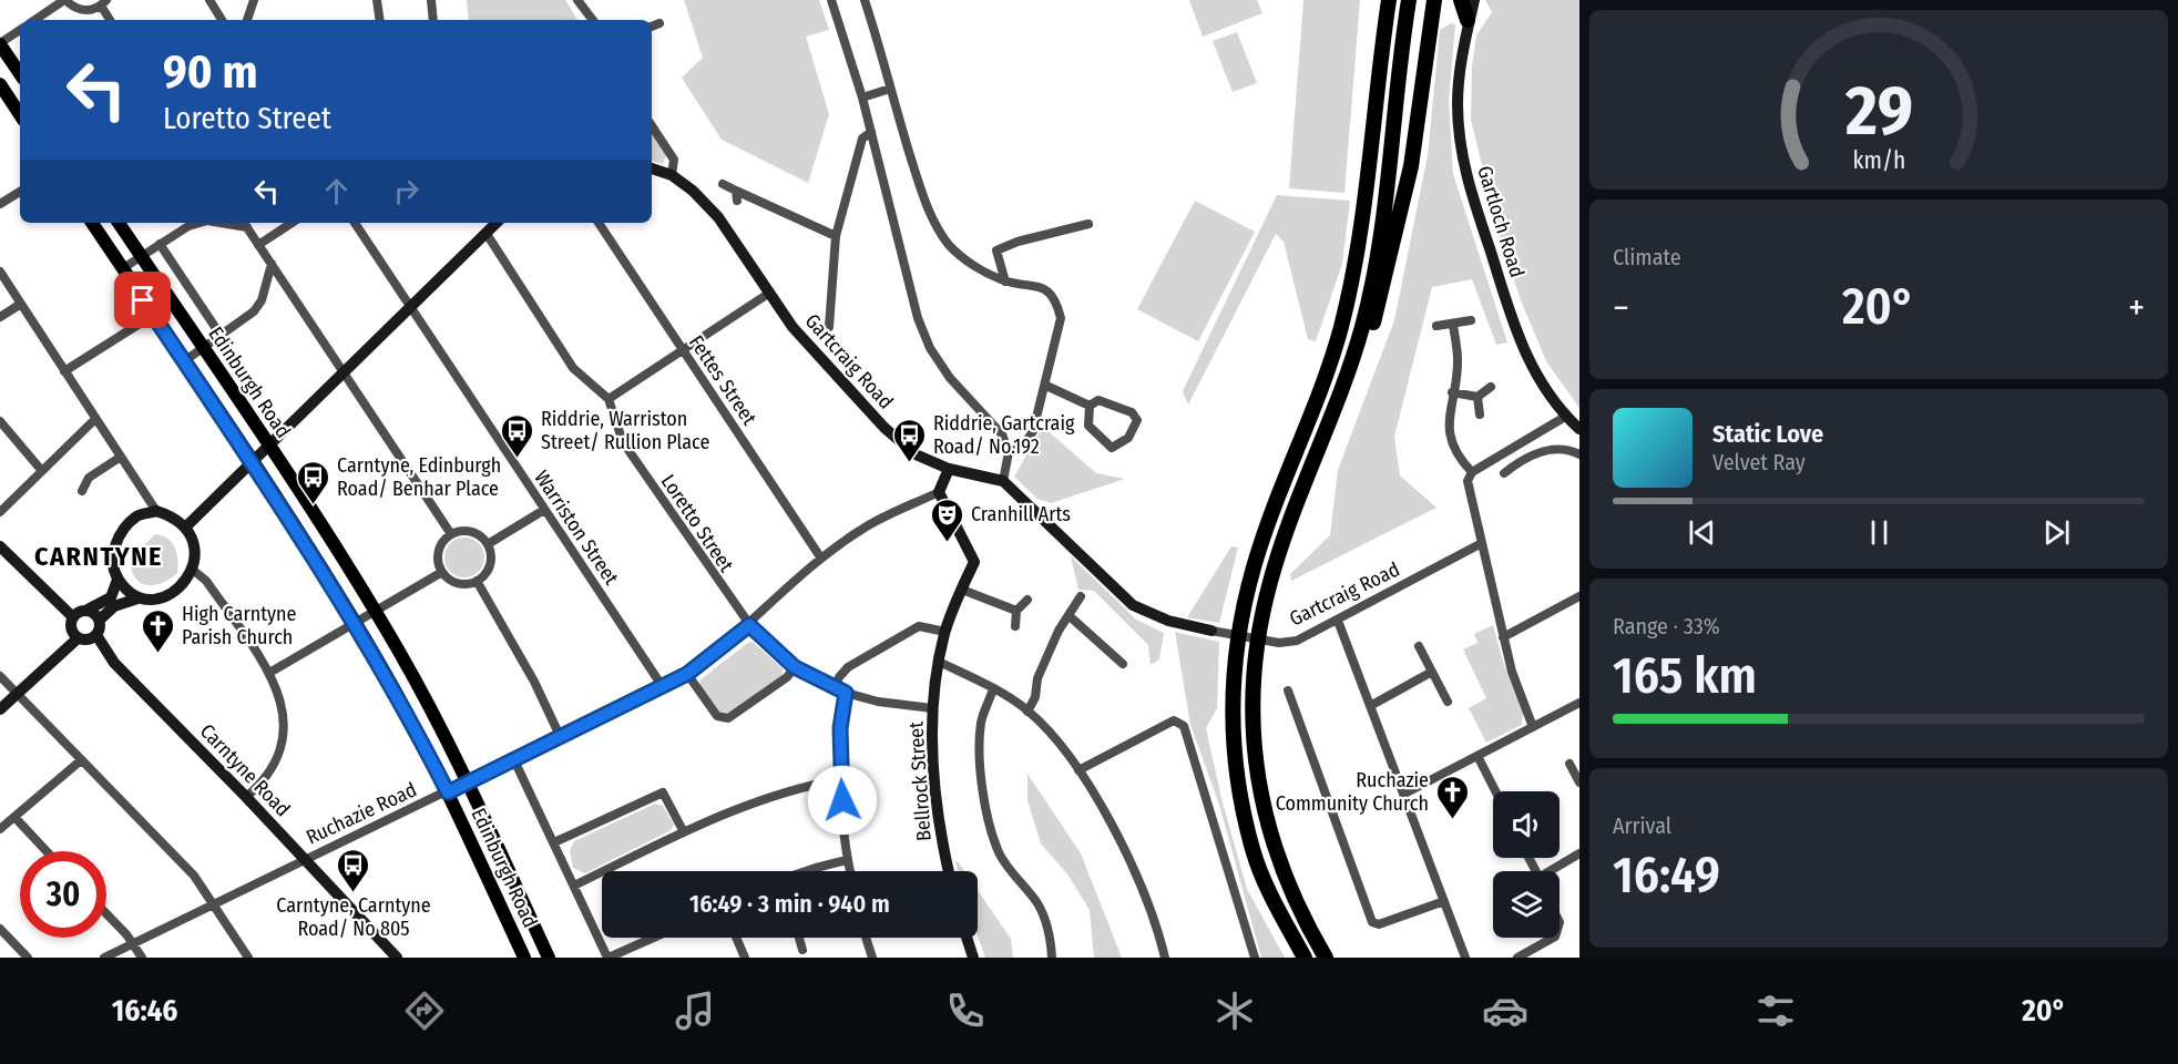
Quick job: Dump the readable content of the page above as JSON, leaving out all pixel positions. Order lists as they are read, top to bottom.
{
  "streets": {
    "main road": ["Edinburgh Road"],
    "street": [
      "Gartloch Road",
      "Gartcraig Road",
      "Fettes Street",
      "Loretto Street",
      "Warriston Street",
      "Carntyne Road",
      "Bellrock Street",
      "Ruchazie Road"
    ]
  },
  "crossings": [
    ["Fettes Street", "Ruchazie Road"],
    ["Edinburgh Road", "Ruchazie Road"],
    ["Loretto Street", "Bellrock Street"],
    ["Loretto Street", "Ruchazie Road"],
    ["Warriston Street", "Ruchazie Road"],
    ["Carntyne Road", "Ruchazie Road"],
    ["Bellrock Street", "Ruchazie Road"]
  ],
  "districts": ["CARNTYNE"],
  "places": {
    "bus stop": [
      "Riddrie, Warriston Street/ Rullion Place",
      "Riddrie, Gartcraig Road/ No.192",
      "Carntyne, Edinburgh Road/ Benhar Place",
      "Carntyne, Carntyne Road/ No 805"
    ],
    "theatre": ["Cranhill Arts"],
    "church": ["High Carntyne Parish Church", "Ruchazie Community Church"]
  },
  "page": {
    "turn": ["90 m", "Loretto Street"],
    "tile": [
      "Climate",
      ["Range · 33%", "165 km"],
      ["Arrival", "16:49"]
    ],
    "heat": ["−", "20°", "+"],
    "song": ["Static Love", "Velvet Ray"],
    "limit": "30",
    "trip": "16:49 · 3 min · 940 m",
    "tabs": ["16:46", "20°"],
    "gauge": ["29", "km/h"]
  }
}
